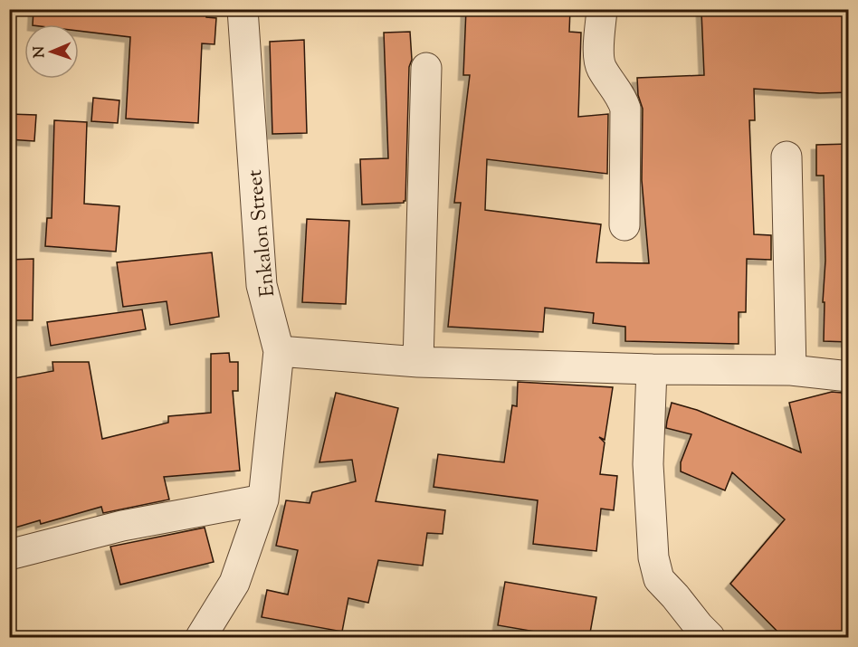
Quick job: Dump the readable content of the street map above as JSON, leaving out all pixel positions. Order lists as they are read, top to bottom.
{
  "streets": {
    "street": ["Enkalon Street"]
  },
  "north": "left"
}
